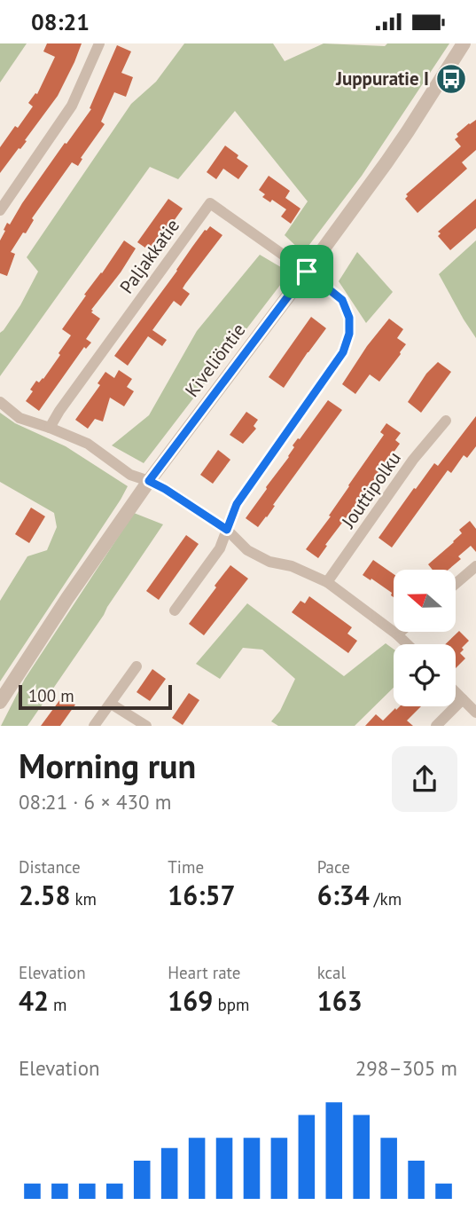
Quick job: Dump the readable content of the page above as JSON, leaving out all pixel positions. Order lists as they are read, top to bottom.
{
  "streets": {
    "street": ["Paljakkatie", "Kiveliöntie", "Jouttipolku"]
  },
  "crossings": [
    ["Paljakkatie", "Kiveliöntie"]
  ],
  "places": {
    "bus stop": ["Juppuratie I"]
  },
  "scale_bar": "100 m",
  "north": "left",
  "page": {
    "status": "08:21",
    "scale": "100 m",
    "heading": ["Morning run", "08:21 · 6 × 430 m"],
    "stats": [
      ["Distance", "2.58 km"],
      ["Time", "16:57"],
      ["Pace", "6:34 /km"],
      ["Elevation", "42 m"],
      ["Heart rate", "169 bpm"],
      ["kcal", "163"]
    ],
    "chart": ["Elevation", "298–305 m"]
  }
}
